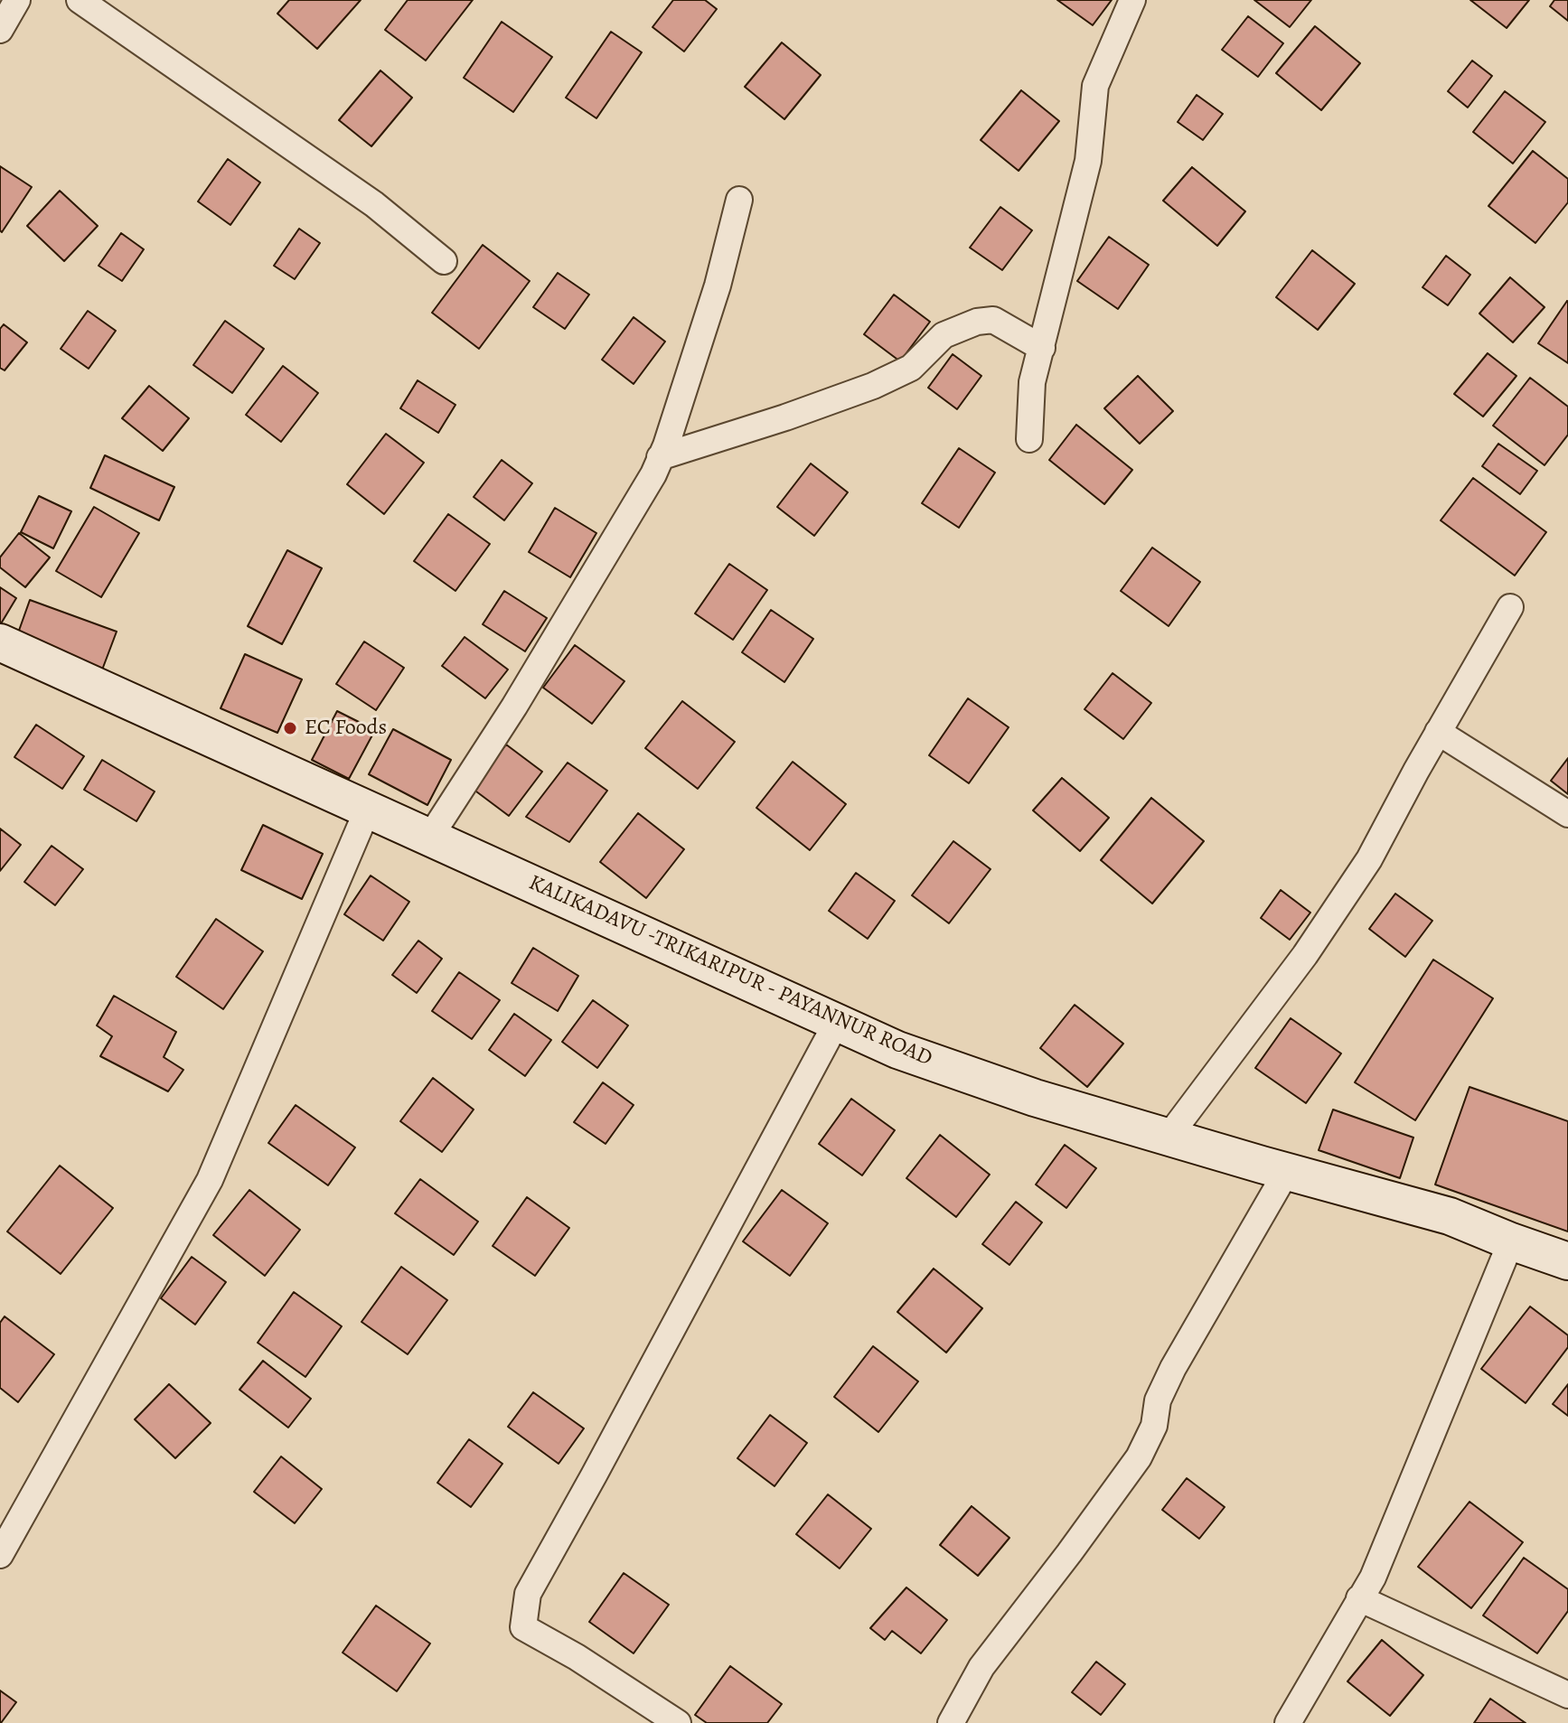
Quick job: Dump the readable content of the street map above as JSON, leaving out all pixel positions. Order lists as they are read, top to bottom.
{
  "streets": {
    "main road": ["KALIKADAVU -TRIKARIPUR - PAYANNUR ROAD"]
  },
  "places": ["EC Foods"]
}
